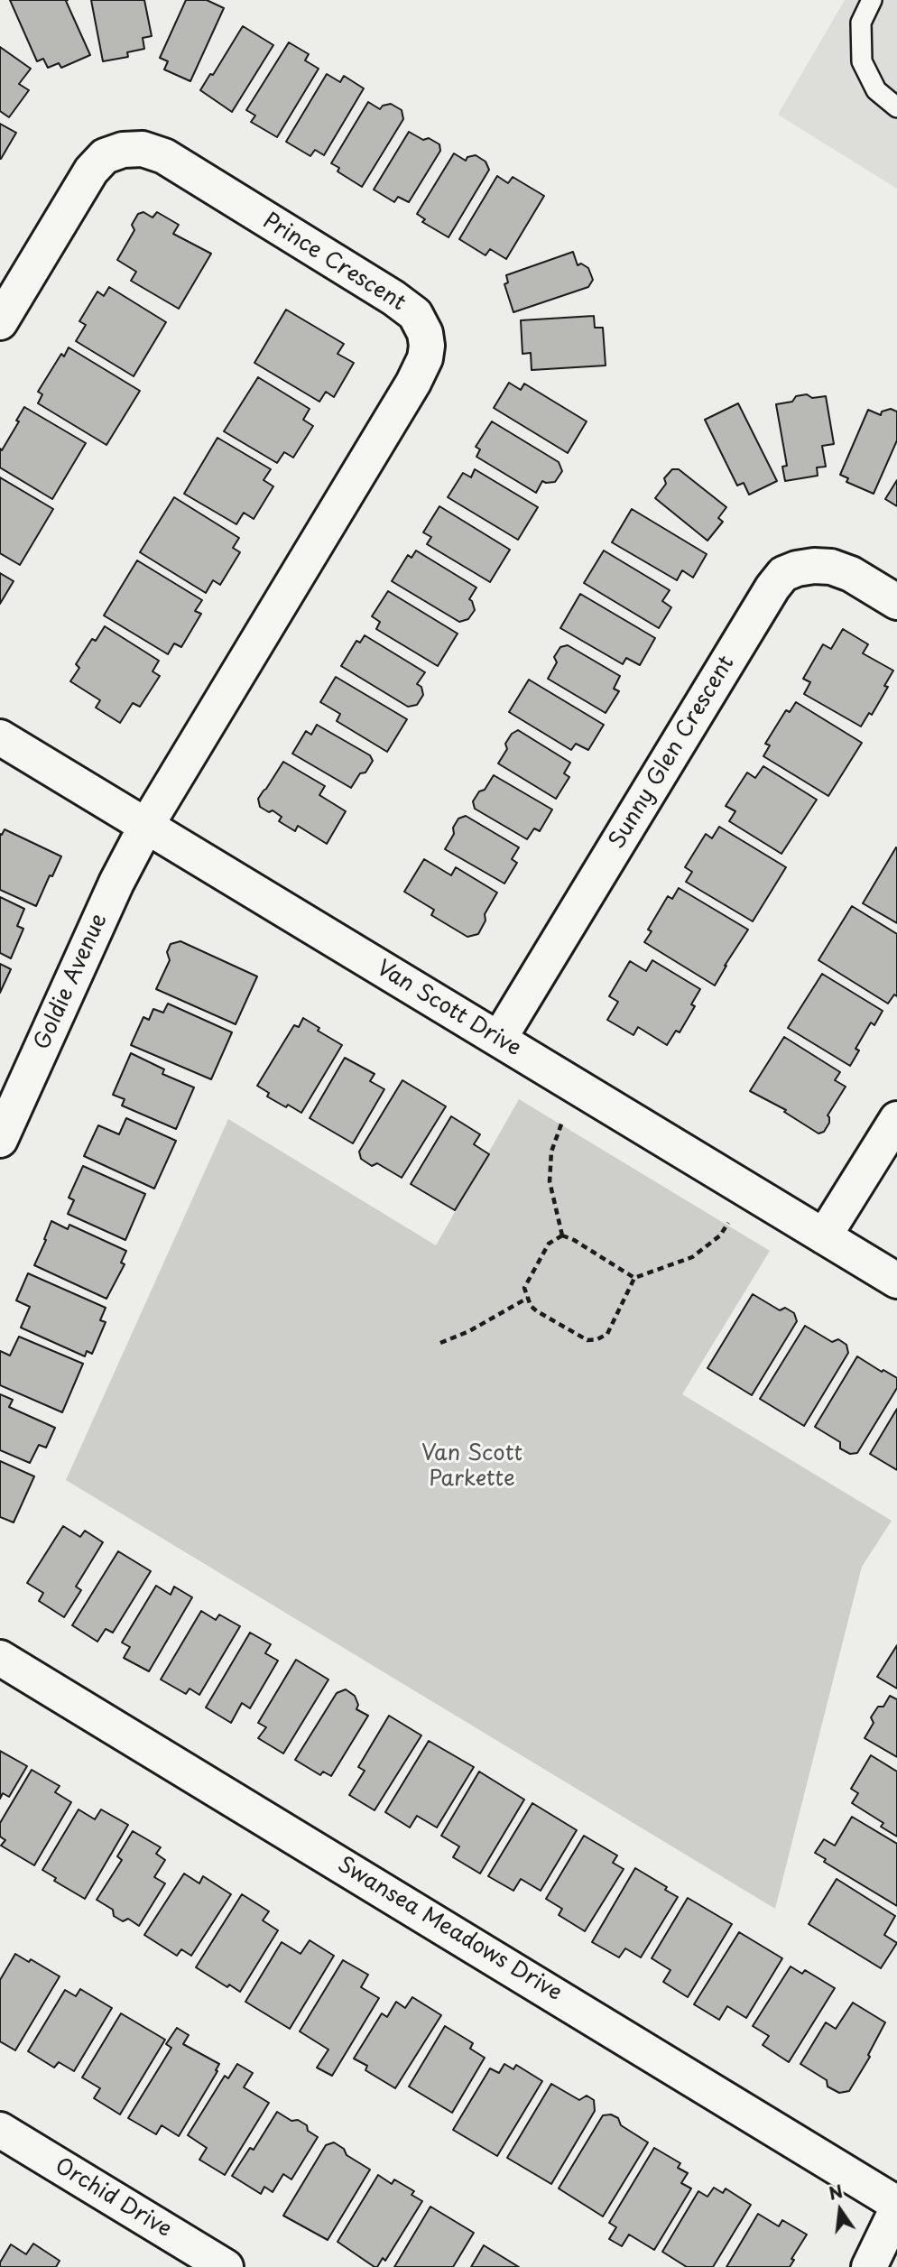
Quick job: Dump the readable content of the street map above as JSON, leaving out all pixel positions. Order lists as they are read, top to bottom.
{
  "streets": {
    "street": [
      "Prince Crescent",
      "Sunny Glen Crescent",
      "Goldie Avenue",
      "Van Scott Drive",
      "Swansea Meadows Drive",
      "Orchid Drive"
    ]
  },
  "crossings": [
    ["Prince Crescent", "Goldie Avenue"],
    ["Prince Crescent", "Van Scott Drive"],
    ["Sunny Glen Crescent", "Van Scott Drive"],
    ["Goldie Avenue", "Van Scott Drive"]
  ],
  "parks": ["Van Scott Parkette"],
  "north": "top"
}
